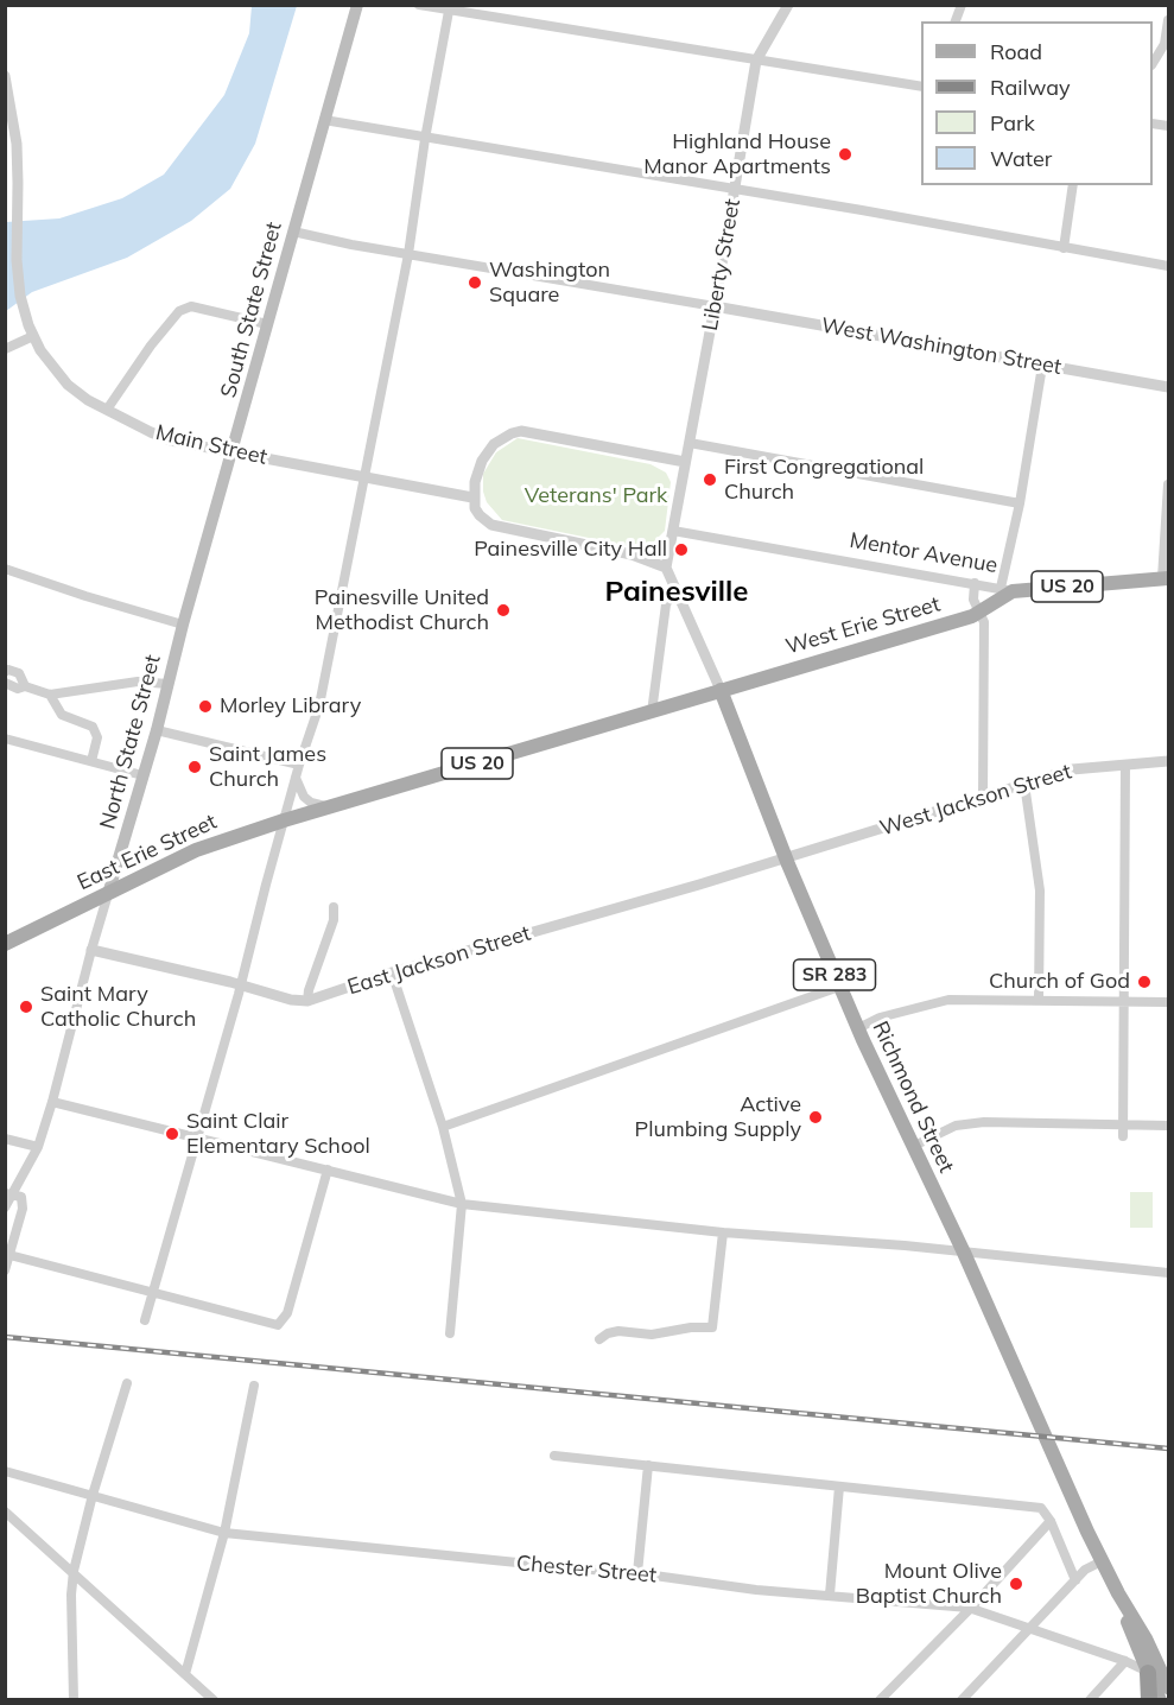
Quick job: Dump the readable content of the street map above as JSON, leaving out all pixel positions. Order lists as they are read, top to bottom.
{
  "streets": {
    "main road": [
      "South State Street",
      "Mentor Avenue",
      "US 20",
      "West Erie Street",
      "North State Street",
      "East Erie Street",
      "SR 283",
      "Richmond Street"
    ],
    "street": [
      "Liberty Street",
      "West Washington Street",
      "Main Street",
      "West Jackson Street",
      "East Jackson Street",
      "Chester Street"
    ]
  },
  "crossings": [
    ["Liberty Street", "West Washington Street"],
    ["Liberty Street", "Mentor Avenue"],
    ["South State Street", "Main Street"],
    ["South State Street", "North State Street"],
    ["Mentor Avenue", "West Erie Street"],
    ["West Erie Street", "East Erie Street"],
    ["West Erie Street", "Richmond Street"],
    ["North State Street", "East Erie Street"],
    ["North State Street", "East Jackson Street"],
    ["West Jackson Street", "East Jackson Street"],
    ["West Jackson Street", "Richmond Street"],
    ["East Erie Street", "Richmond Street"],
    ["East Jackson Street", "Richmond Street"],
    ["Richmond Street", "Chester Street"]
  ],
  "districts": ["Painesville"],
  "parks": ["Veterans' Park"],
  "places": [
    "Highland House Manor Apartments",
    "Washington Square",
    "First Congregational Church",
    "Painesville City Hall",
    "Painesville United Methodist Church",
    "Morley Library",
    "Saint James Church",
    "Church of God",
    "Saint Mary Catholic Church",
    "Active Plumbing Supply",
    "Saint Clair Elementary School",
    "Mount Olive Baptist Church"
  ],
  "legend": [
    "Road",
    "Railway",
    "Park",
    "Water"
  ]
}
